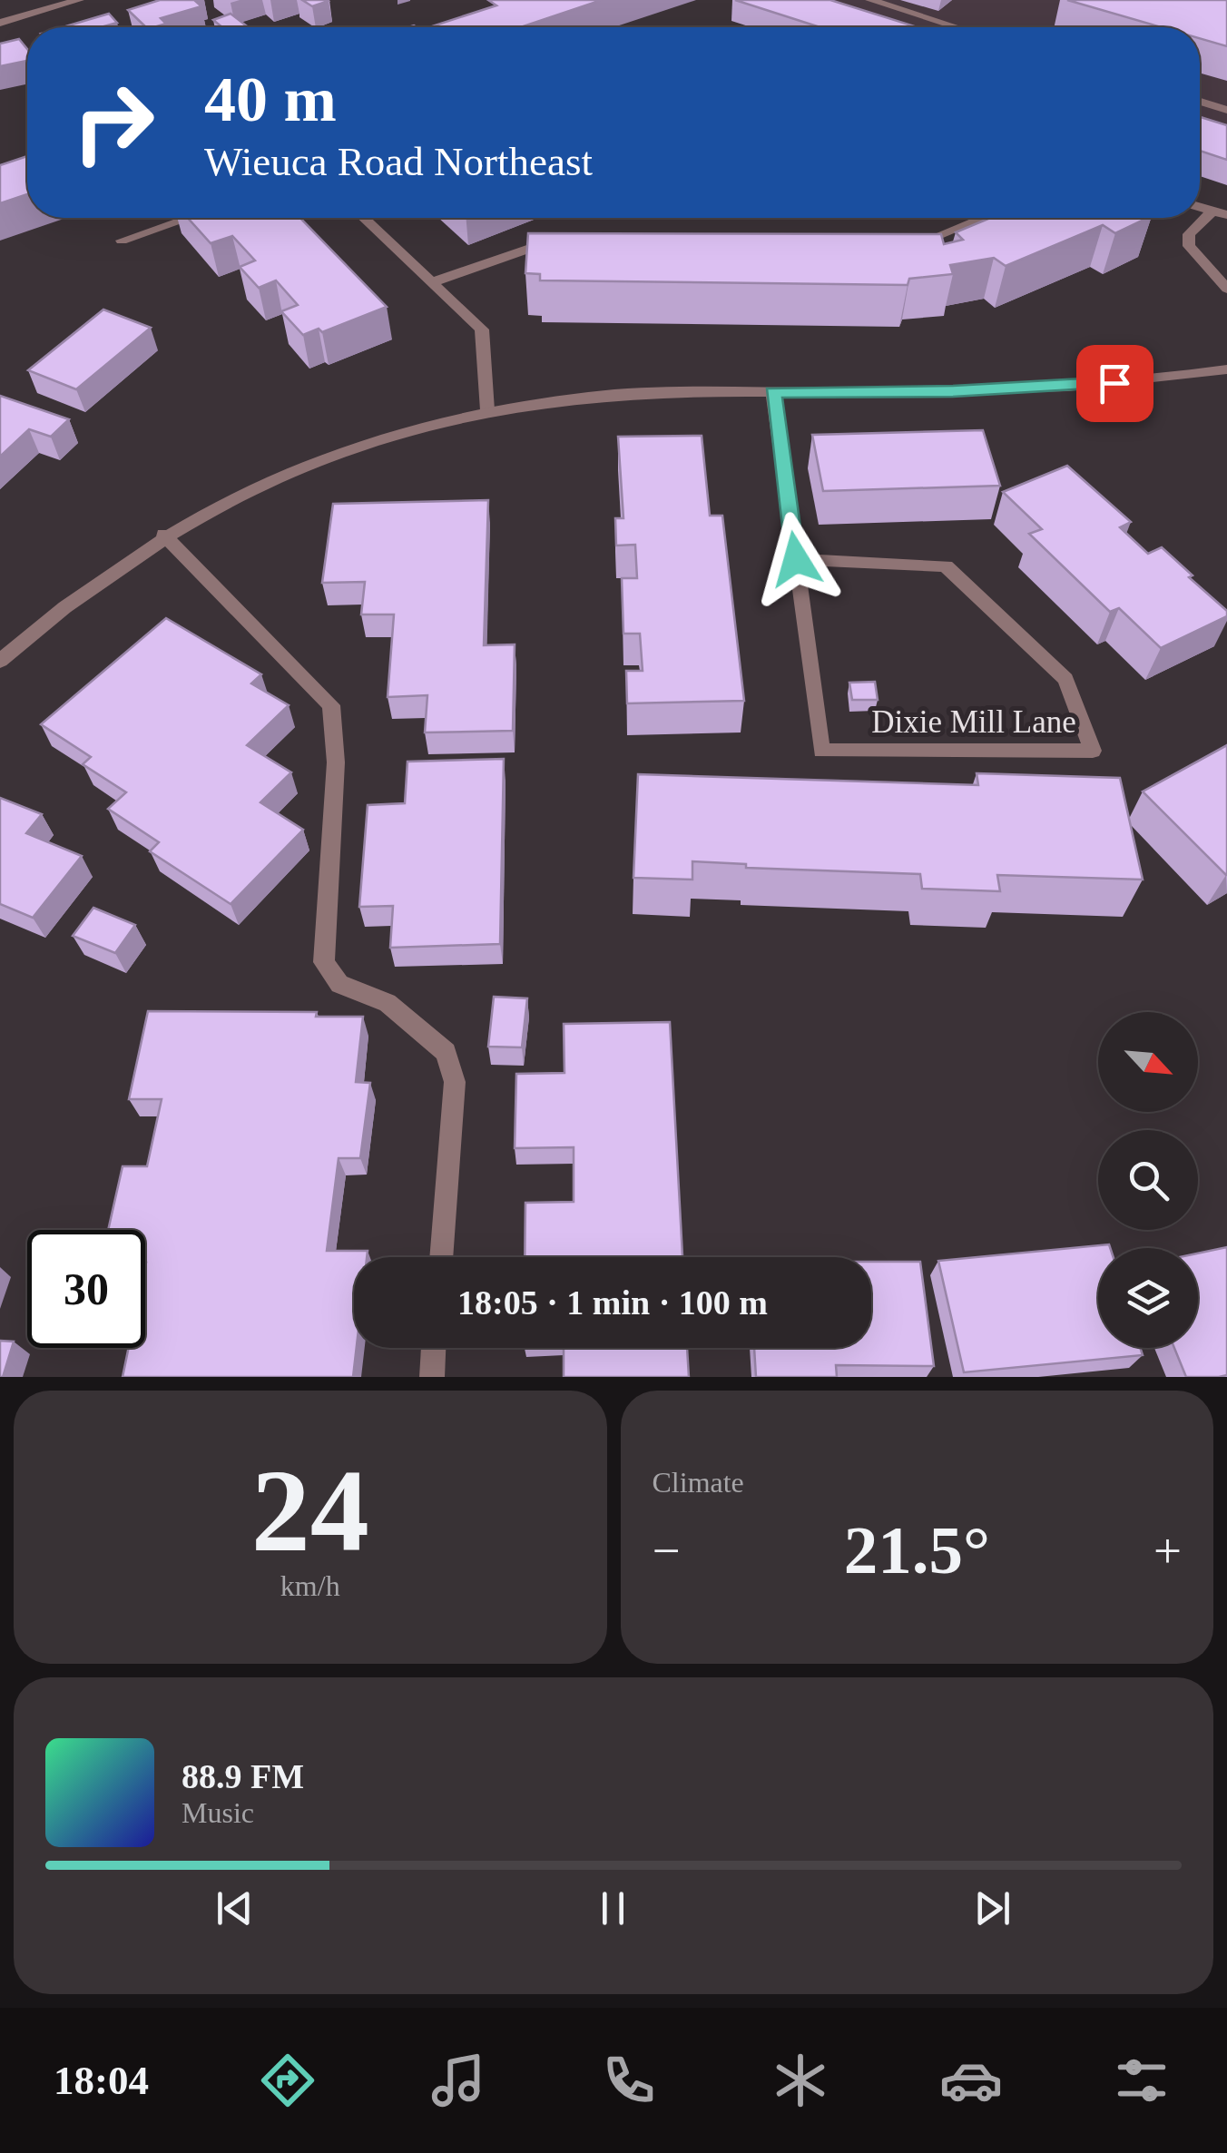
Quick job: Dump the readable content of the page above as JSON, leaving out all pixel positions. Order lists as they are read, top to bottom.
{
  "streets": {
    "street": ["Dixie Mill Lane"]
  },
  "north": "bottom right",
  "page": {
    "turn": ["40 m", "Wieuca Road Northeast"],
    "limit": "30",
    "trip": "18:05 · 1 min · 100 m",
    "tile": [
      ["24", "km/h"],
      "Climate"
    ],
    "heat": ["−", "21.5°", "+"],
    "song": ["88.9 FM", "Music"],
    "tabs": "18:04"
  }
}
